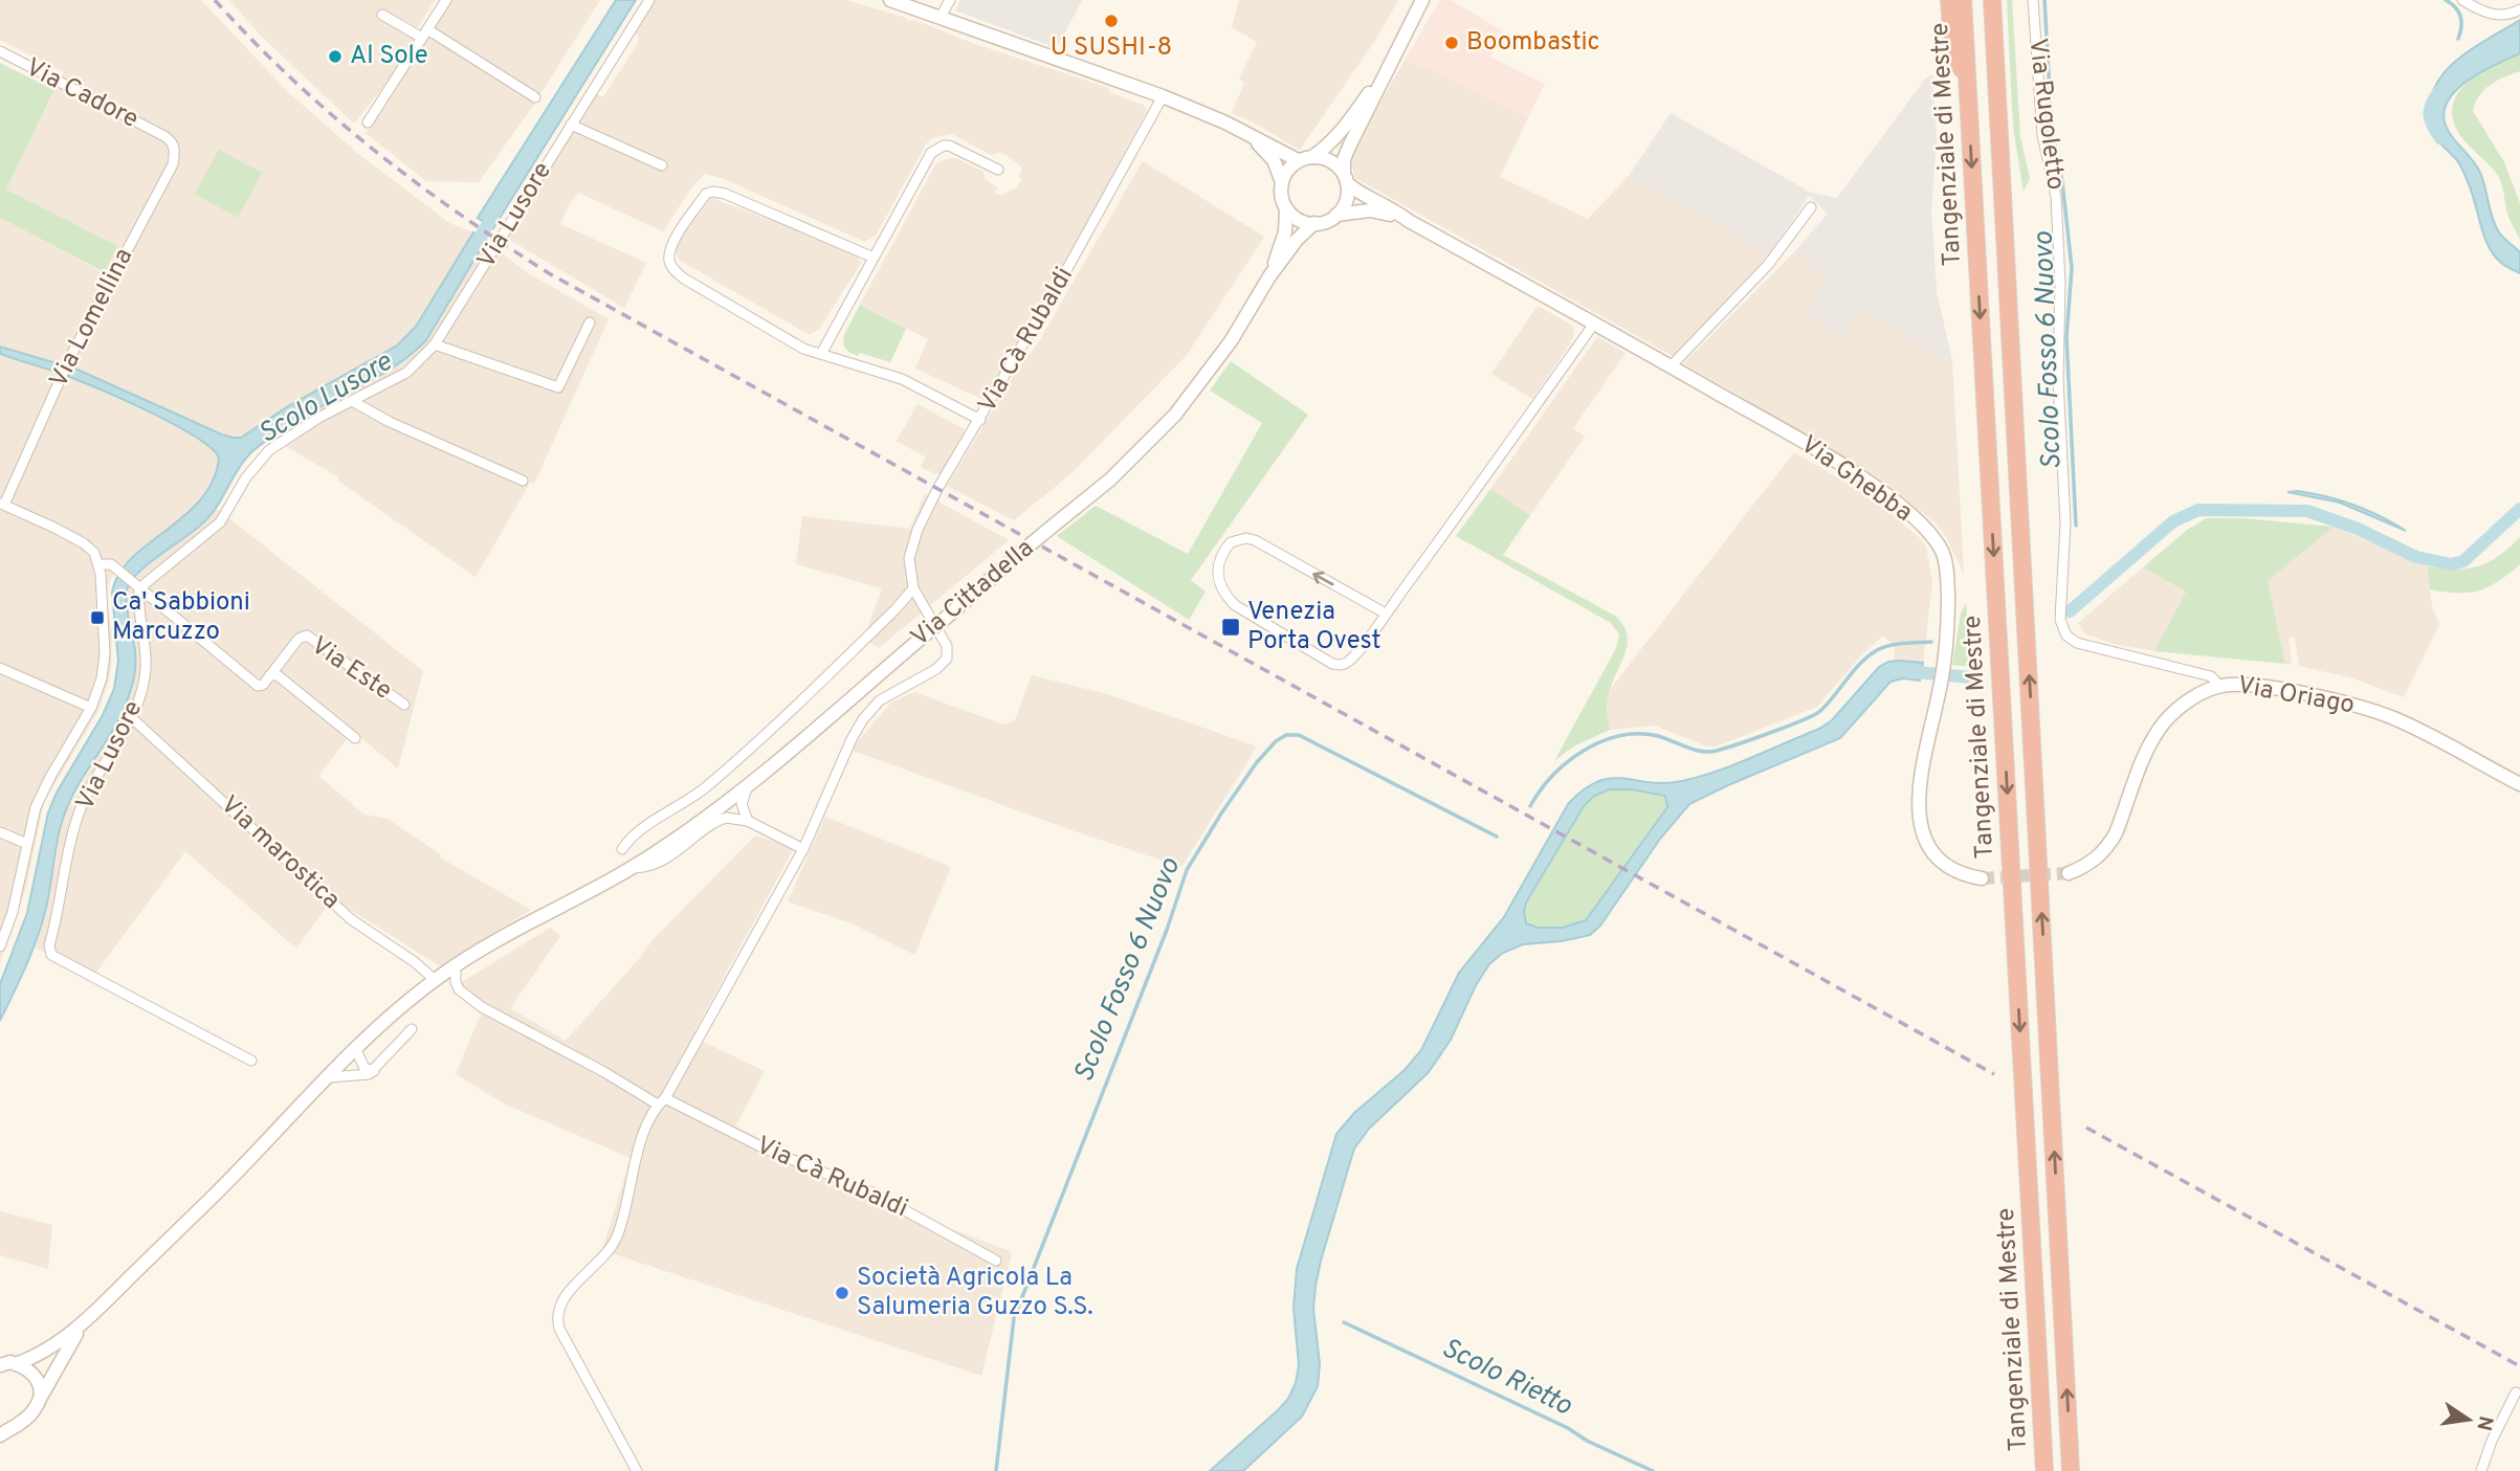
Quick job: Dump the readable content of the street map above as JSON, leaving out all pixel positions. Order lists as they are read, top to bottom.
{
  "streets": {
    "highway": ["Tangenziale di Mestre"],
    "main road": ["Via Ghebba", "Via Cittadella", "Via Oriago"],
    "street": [
      "Via Cadore",
      "Via Rugoletto",
      "Via Lusore",
      "Via Lomellina",
      "Via Cà Rubaldi",
      "Via Este",
      "Via marostica"
    ]
  },
  "crossings": [
    ["Via Cadore", "Via Lomellina"],
    ["Via Rugoletto", "Via Oriago"],
    ["Via Lusore", "Via Este"],
    ["Via Lusore", "Via marostica"],
    ["Via Cà Rubaldi", "Via Cittadella"],
    ["Via Ghebba", "Via Cittadella"],
    ["Via Cittadella", "Via marostica"]
  ],
  "water": ["Scolo Fosso 6 Nuovo", "Scolo Lusore", "Scolo Rietto"],
  "places": {
    "other": [
      "U SUSHI-8",
      "Boombastic",
      "Al Sole",
      "Società Agricola La Salumeria Guzzo S.S."
    ],
    "transit": ["Ca' Sabbioni Marcuzzo", "Venezia Porta Ovest"]
  },
  "north": "right"
}
